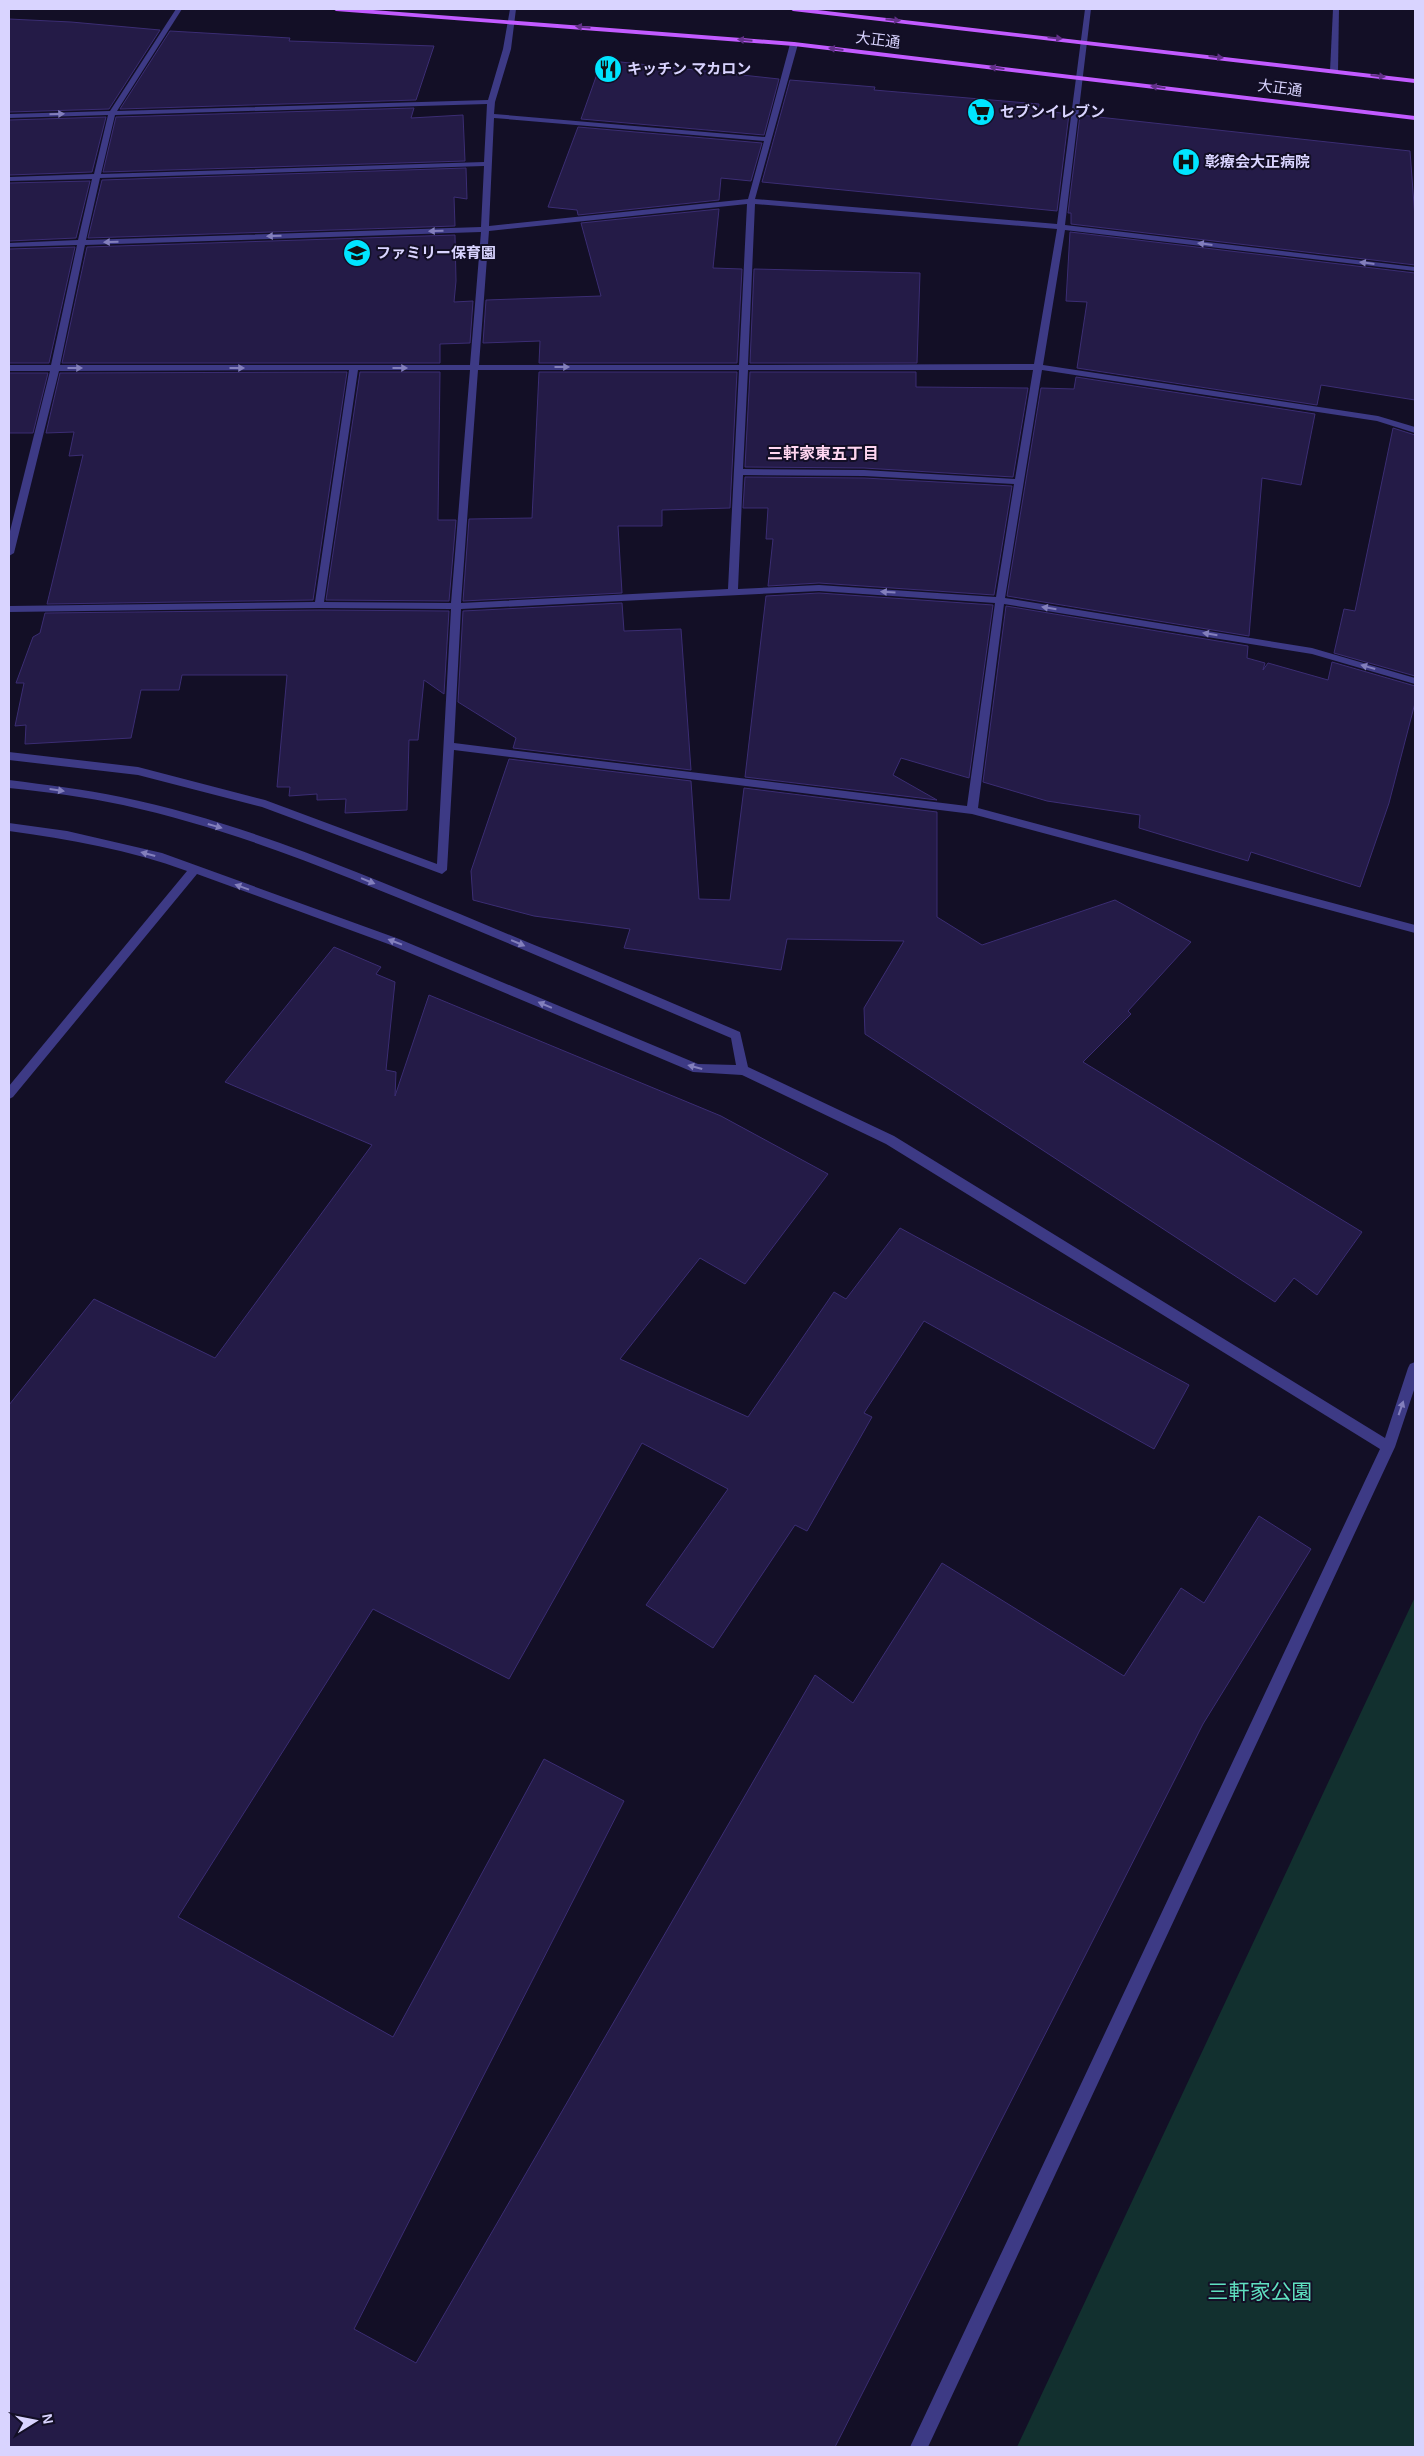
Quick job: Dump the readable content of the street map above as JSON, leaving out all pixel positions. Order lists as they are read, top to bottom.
{
  "streets": {
    "main road": ["大正通"]
  },
  "districts": ["三軒家東五丁目"],
  "parks": ["三軒家公園"],
  "places": {
    "restaurant": ["キッチン マカロン"],
    "supermarket": ["セブンイレブン"],
    "hospital": ["彰療会大正病院"],
    "school or university": ["ファミリー保育園"]
  },
  "north": "right"
}
